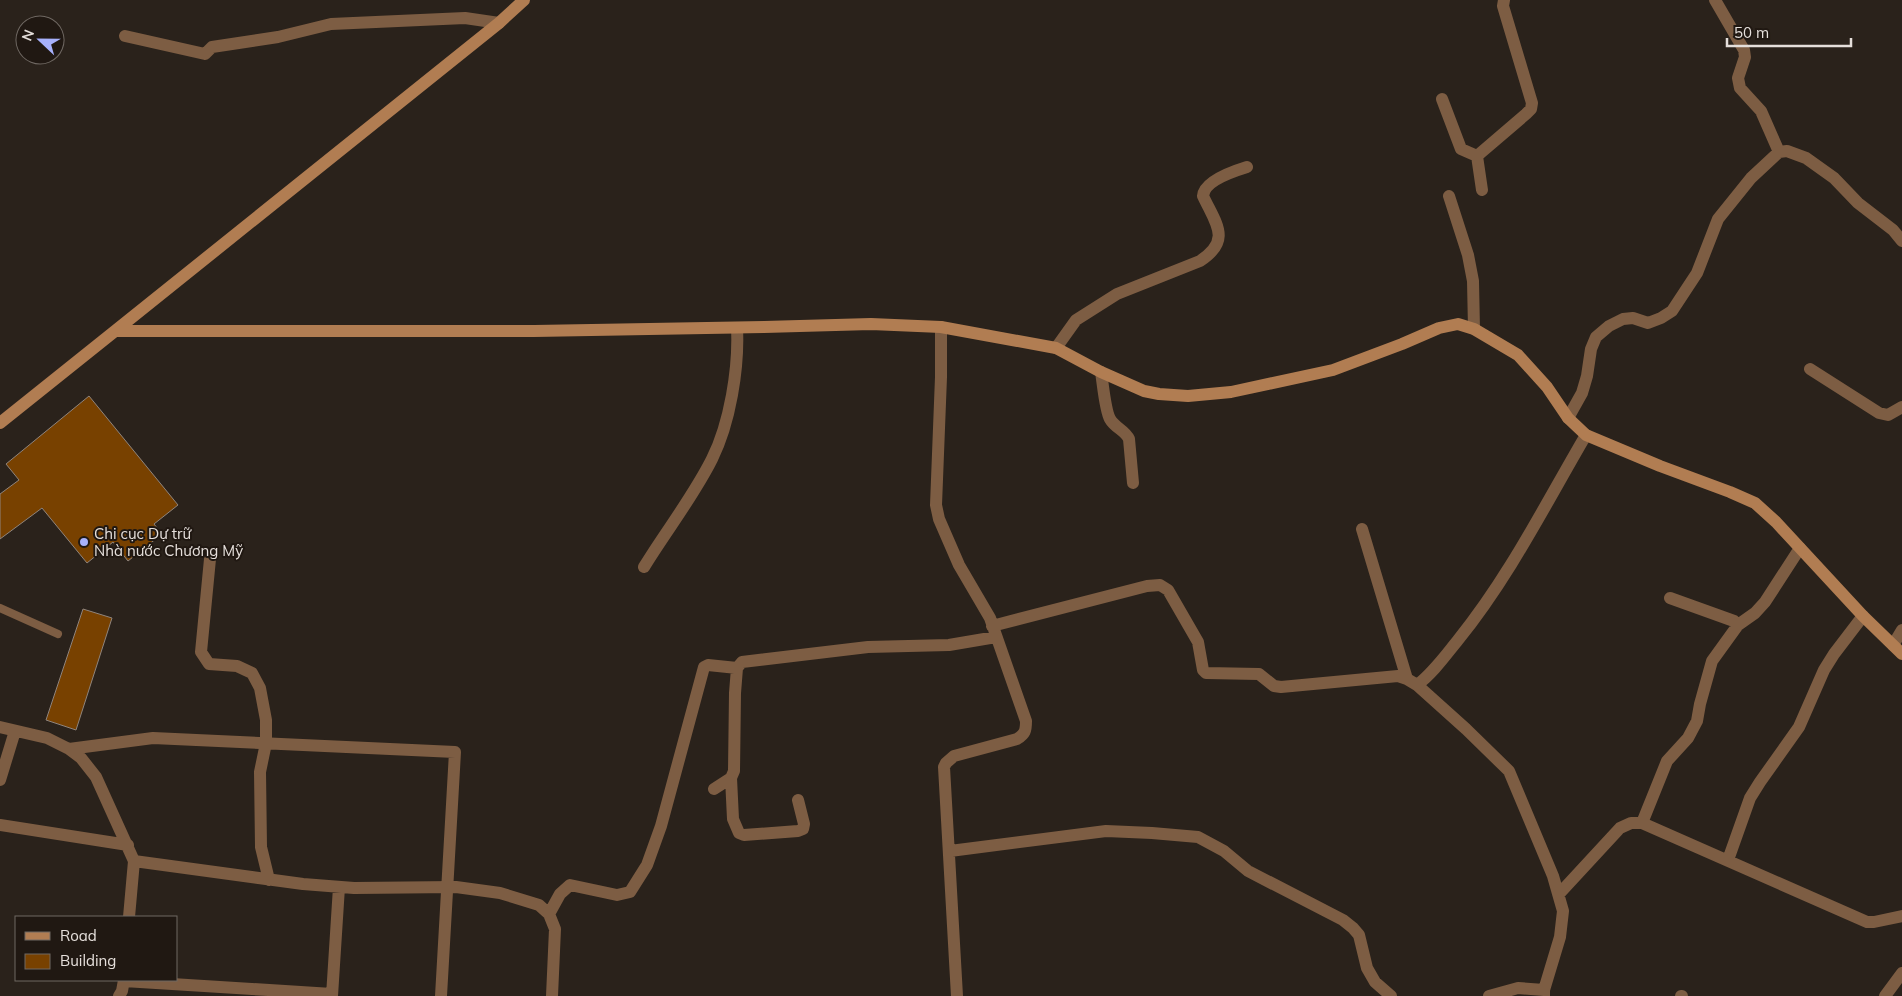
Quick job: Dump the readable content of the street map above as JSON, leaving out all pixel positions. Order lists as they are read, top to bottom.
{
  "places": ["Chi cục Dự trữ Nhà nước Chương Mỹ"],
  "legend": ["Road", "Building"],
  "scale_bar": "50 m",
  "north": "left"
}
